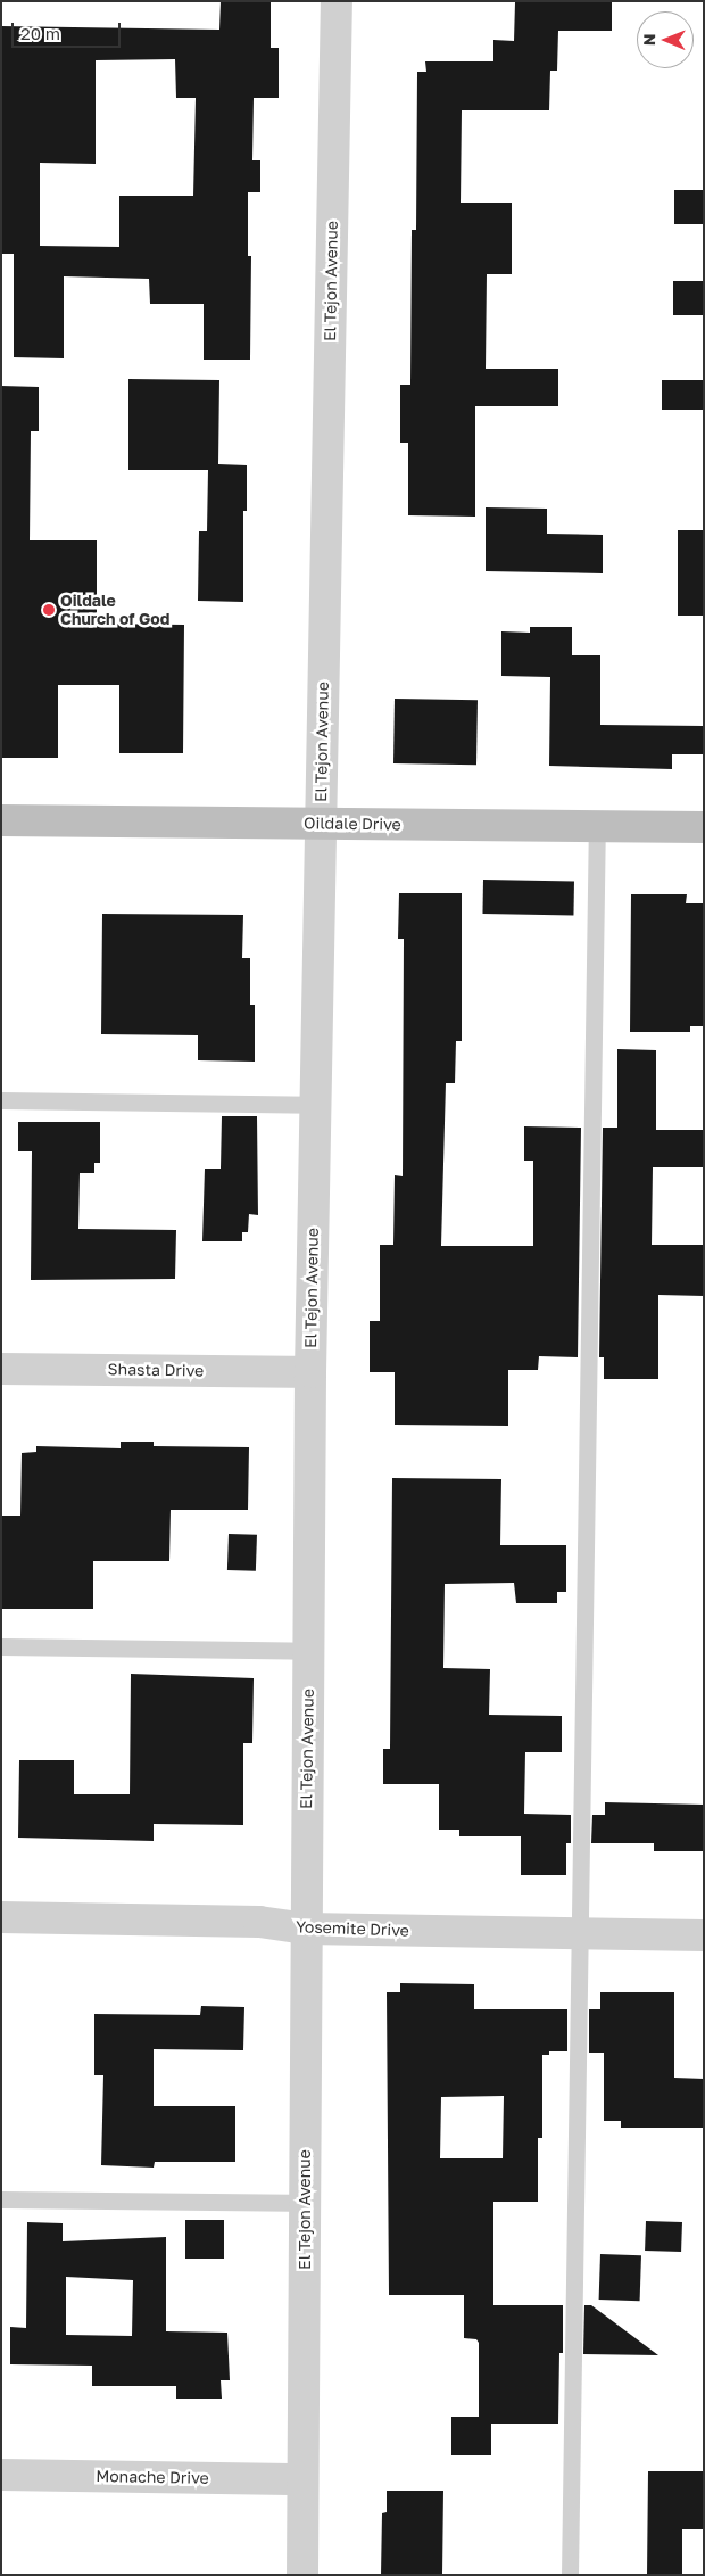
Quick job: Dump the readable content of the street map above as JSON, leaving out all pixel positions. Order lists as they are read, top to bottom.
{
  "streets": {
    "street": [
      "El Tejon Avenue",
      "Oildale Drive",
      "Shasta Drive",
      "Yosemite Drive",
      "Monache Drive"
    ]
  },
  "crossings": [
    ["El Tejon Avenue", "Oildale Drive"],
    ["El Tejon Avenue", "Shasta Drive"],
    ["El Tejon Avenue", "Yosemite Drive"],
    ["El Tejon Avenue", "Monache Drive"]
  ],
  "places": ["Oildale Church of God"],
  "scale_bar": "20 m",
  "north": "left"
}
